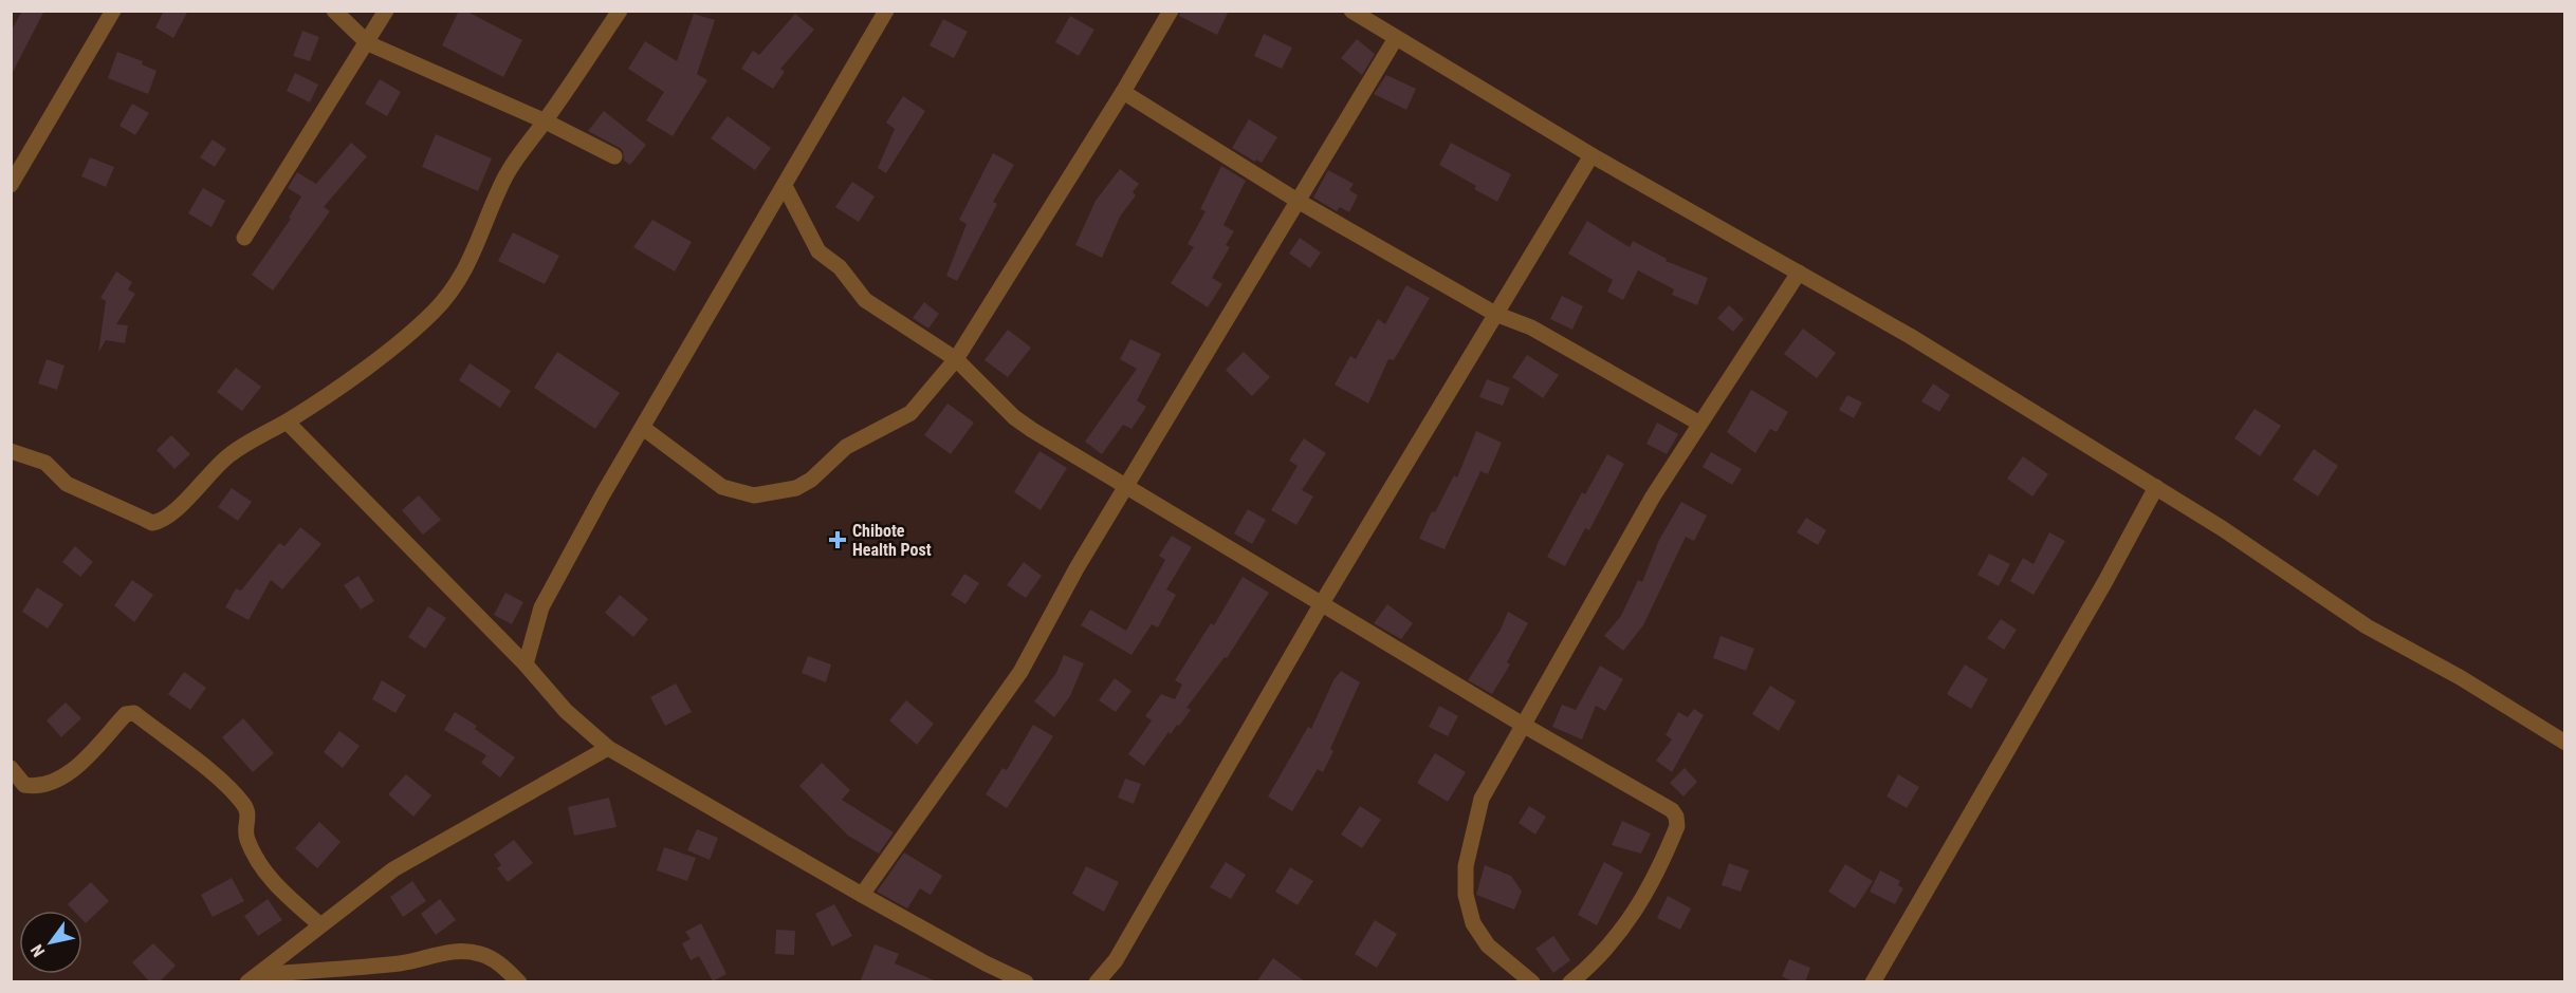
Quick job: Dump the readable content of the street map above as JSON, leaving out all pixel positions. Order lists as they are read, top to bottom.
{
  "places": {
    "health": ["Chibote Health Post"]
  },
  "north": "bottom left"
}
